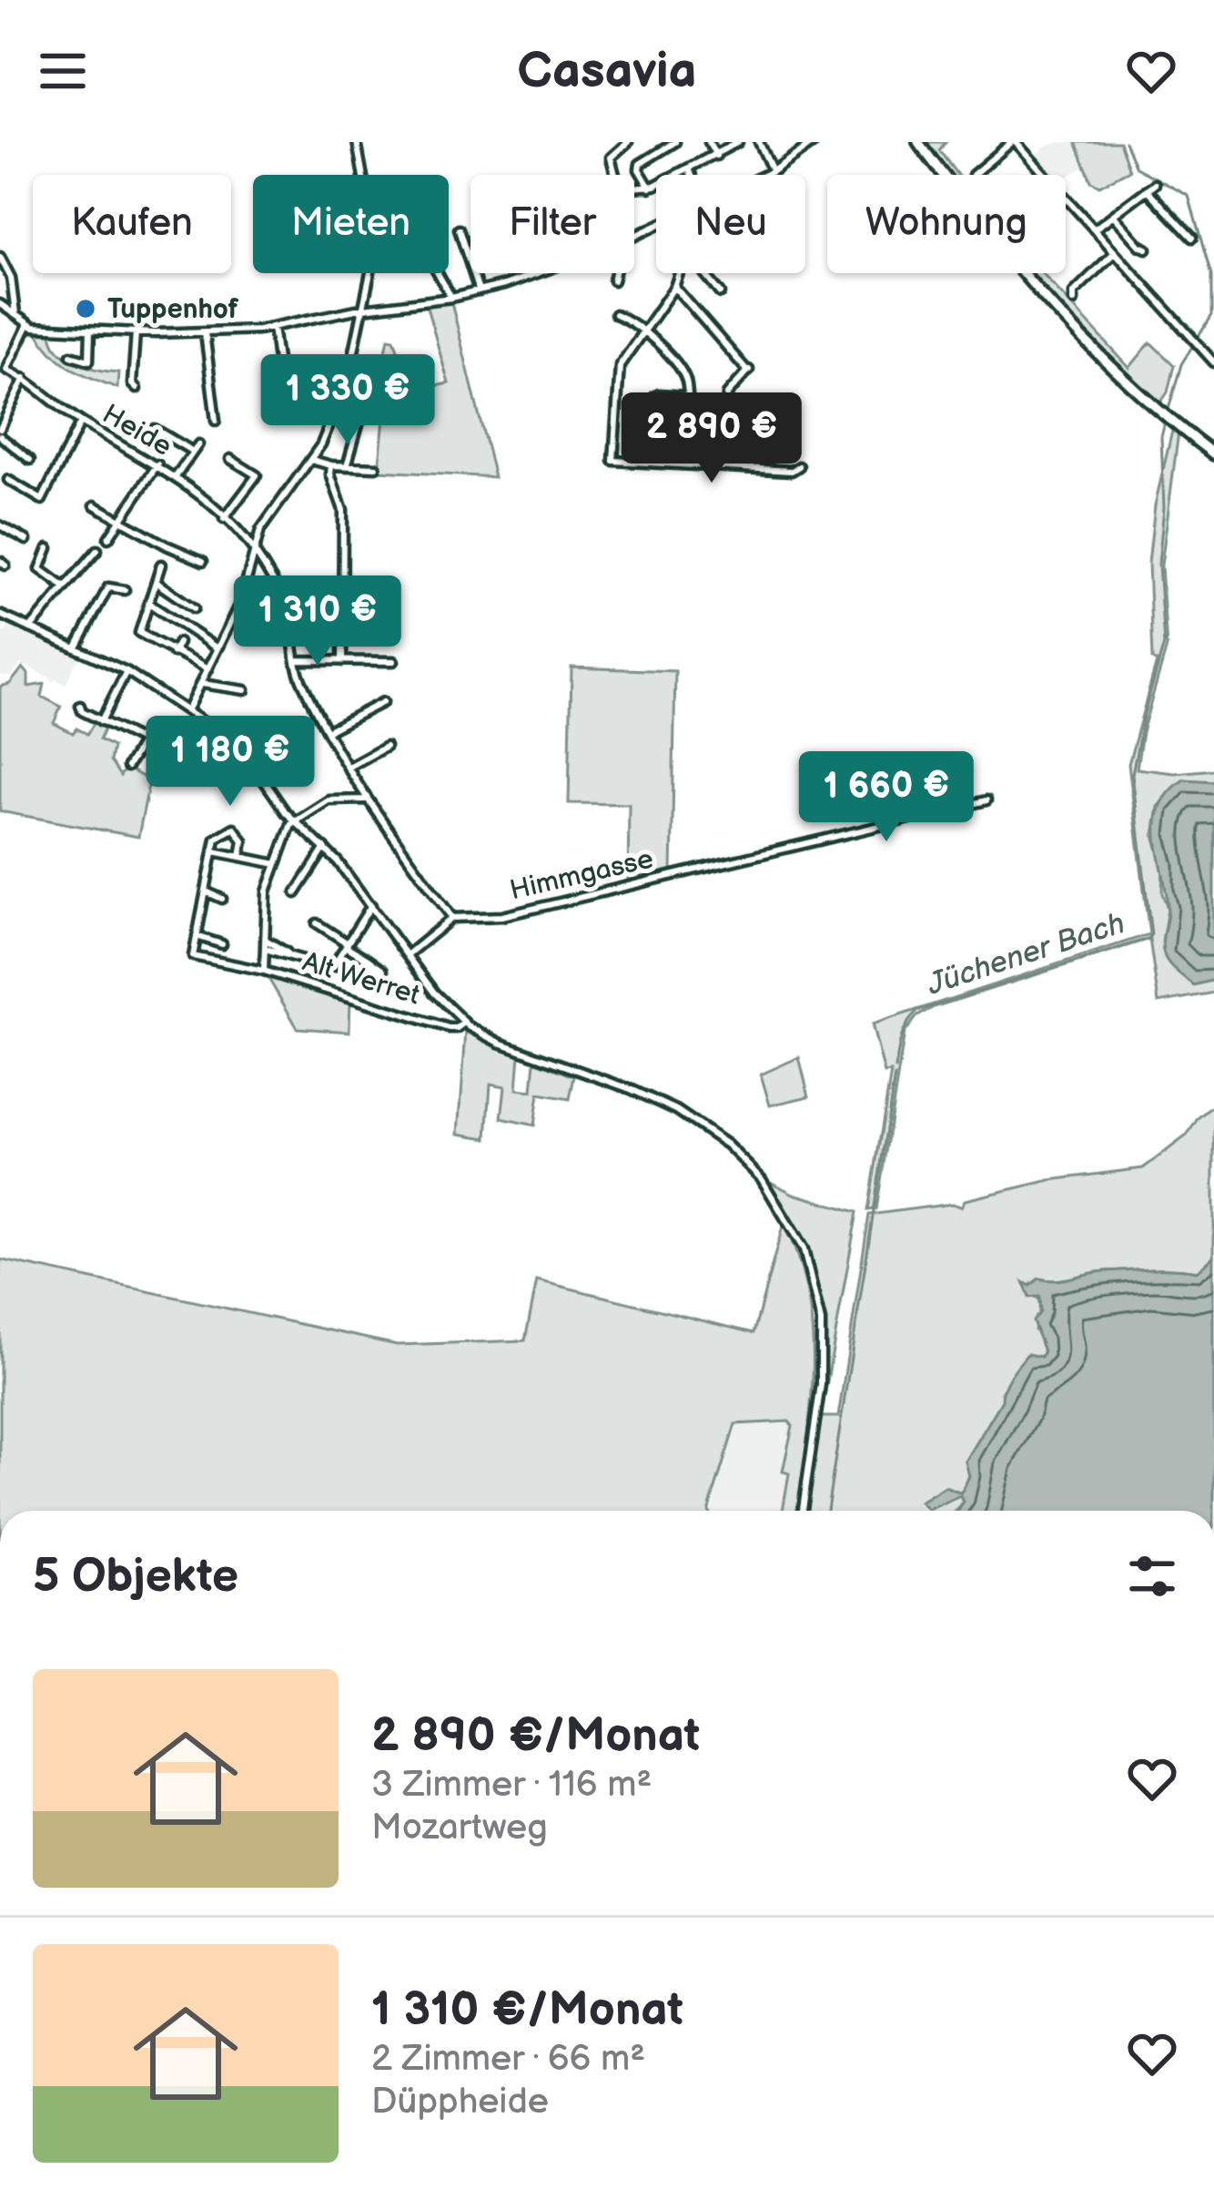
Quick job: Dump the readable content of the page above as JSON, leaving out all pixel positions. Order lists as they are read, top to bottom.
{
  "streets": {
    "street": ["Heide", "Himmgasse", "Alt Werret"]
  },
  "crossings": [
    ["Heide", "Himmgasse"]
  ],
  "water": ["Jüchener Bach"],
  "places": ["Tuppenhof"],
  "page": {
    "header": "Casavia",
    "chip": [
      "Kaufen",
      "Mieten",
      "Filter",
      "Neu",
      "Wohnung"
    ],
    "price": [
      "1 330 €",
      "2 890 €",
      "1 310 €",
      "1 180 €",
      "1 660 €"
    ],
    "heading": "5 Objekte",
    "list": [
      {
        "name": "2 890 €/Monat",
        "note": "3 Zimmer · 116 m² · Mozartweg"
      },
      {
        "name": "1 310 €/Monat",
        "note": "2 Zimmer · 66 m² · Düppheide"
      }
    ]
  }
}
